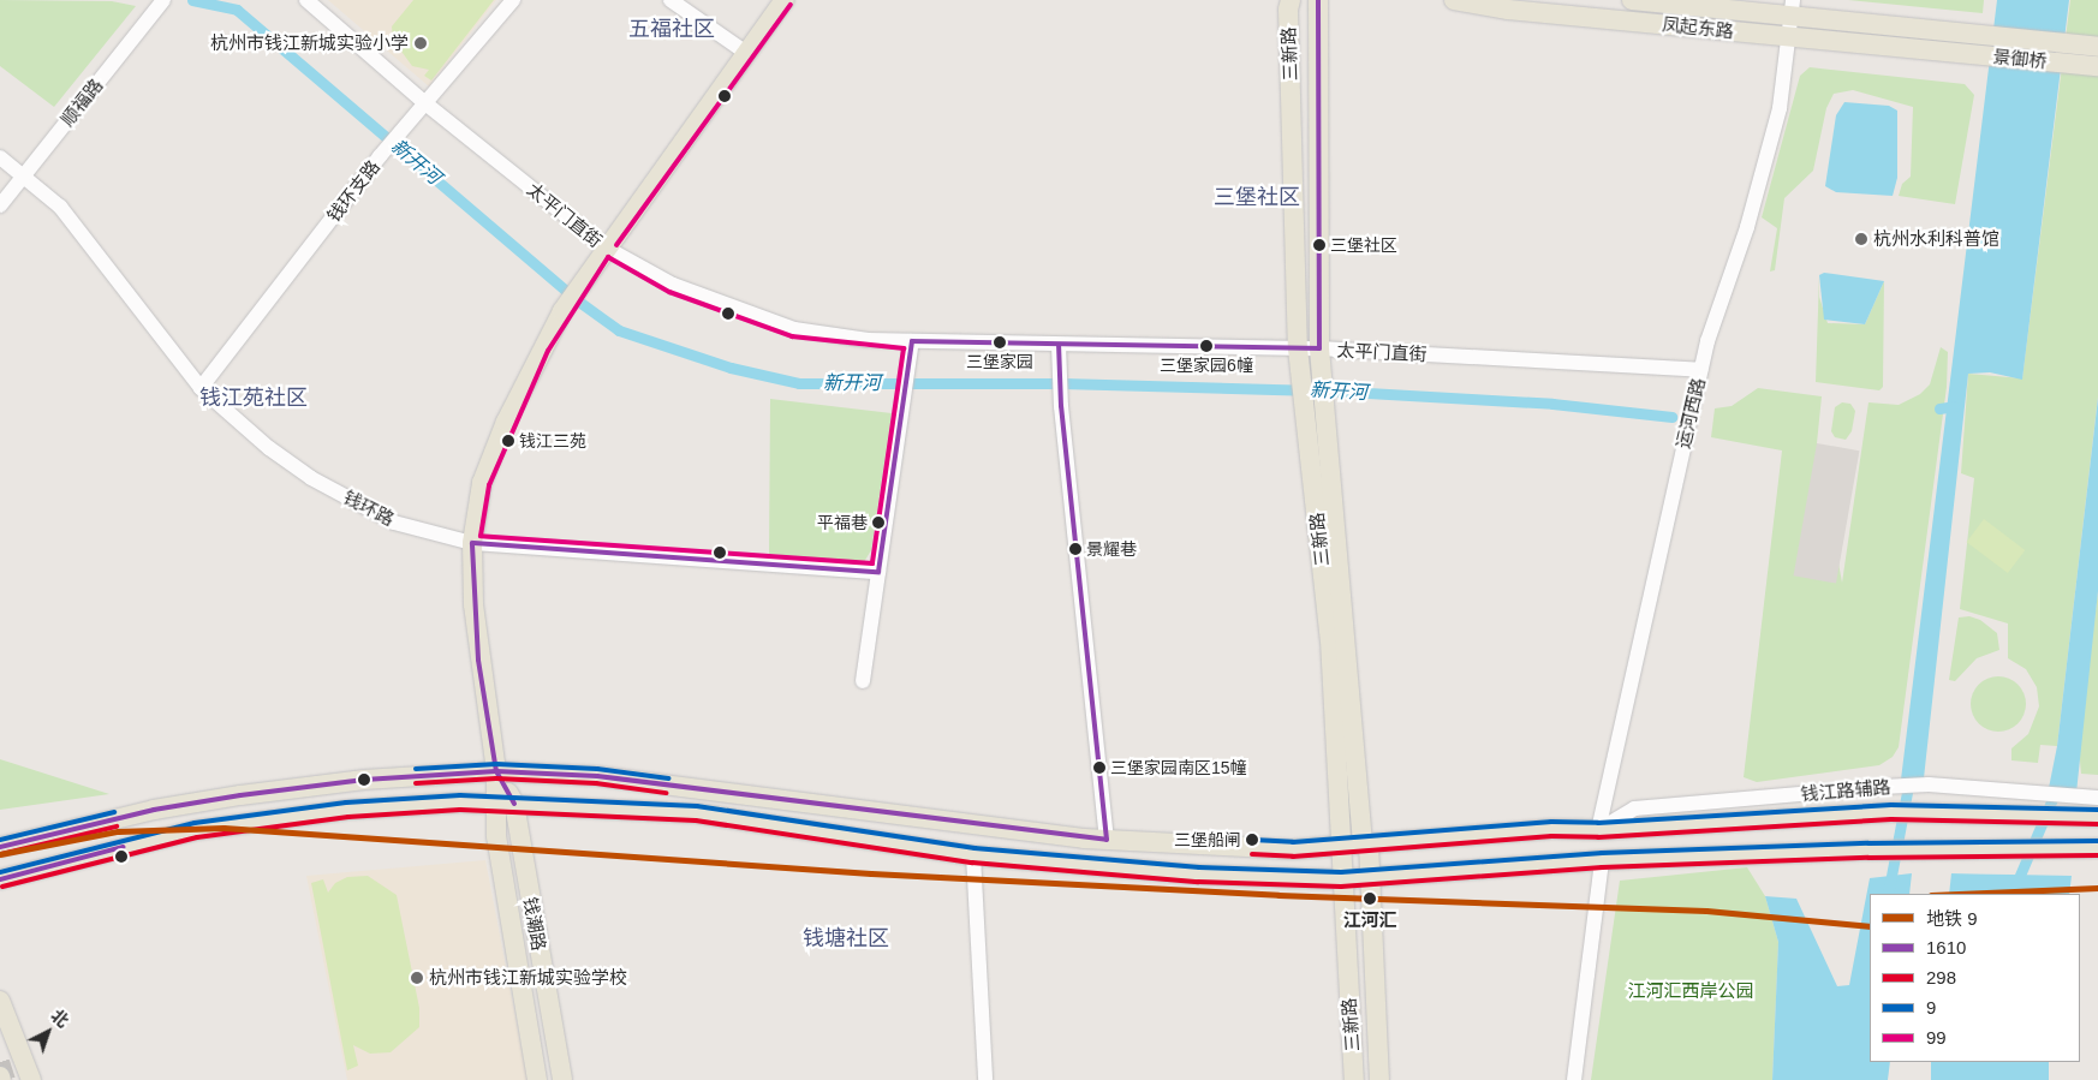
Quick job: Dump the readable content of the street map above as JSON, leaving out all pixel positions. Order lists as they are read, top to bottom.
{
  "streets": {
    "main road": [
      "凤起东路",
      "三新路",
      "景御桥",
      "钱潮路"
    ],
    "street": [
      "顺福路",
      "钱环支路",
      "太平门直街",
      "运河西路",
      "钱环路",
      "钱江路辅路"
    ]
  },
  "crossings": [
    ["凤起东路", "景御桥"],
    ["凤起东路", "运河西路"],
    ["三新路", "太平门直街"],
    ["顺福路", "钱环路"],
    ["钱环支路", "太平门直街"],
    ["钱环支路", "钱环路"],
    ["太平门直街", "运河西路"],
    ["太平门直街", "钱潮路"],
    ["运河西路", "钱江路辅路"],
    ["钱环路", "钱潮路"]
  ],
  "districts": [
    "五福社区",
    "三堡社区",
    "钱江苑社区",
    "钱塘社区"
  ],
  "water": ["新开河"],
  "parks": ["江河汇西岸公园"],
  "places": [
    "杭州市钱江新城实验小学",
    "杭州水利科普馆",
    "三堡社区",
    "三堡家园",
    "三堡家园6幢",
    "钱江三苑",
    "平福巷",
    "景耀巷",
    "三堡家园南区15幢",
    "三堡船闸",
    "江河汇",
    "杭州市钱江新城实验学校"
  ],
  "lines": [
    "transit line 1610",
    "transit line 99",
    "transit line 9",
    "transit line 298",
    "metro line 9"
  ],
  "legend": [
    "地铁 9",
    "1610",
    "298",
    "9",
    "99"
  ],
  "north": "top right"
}
